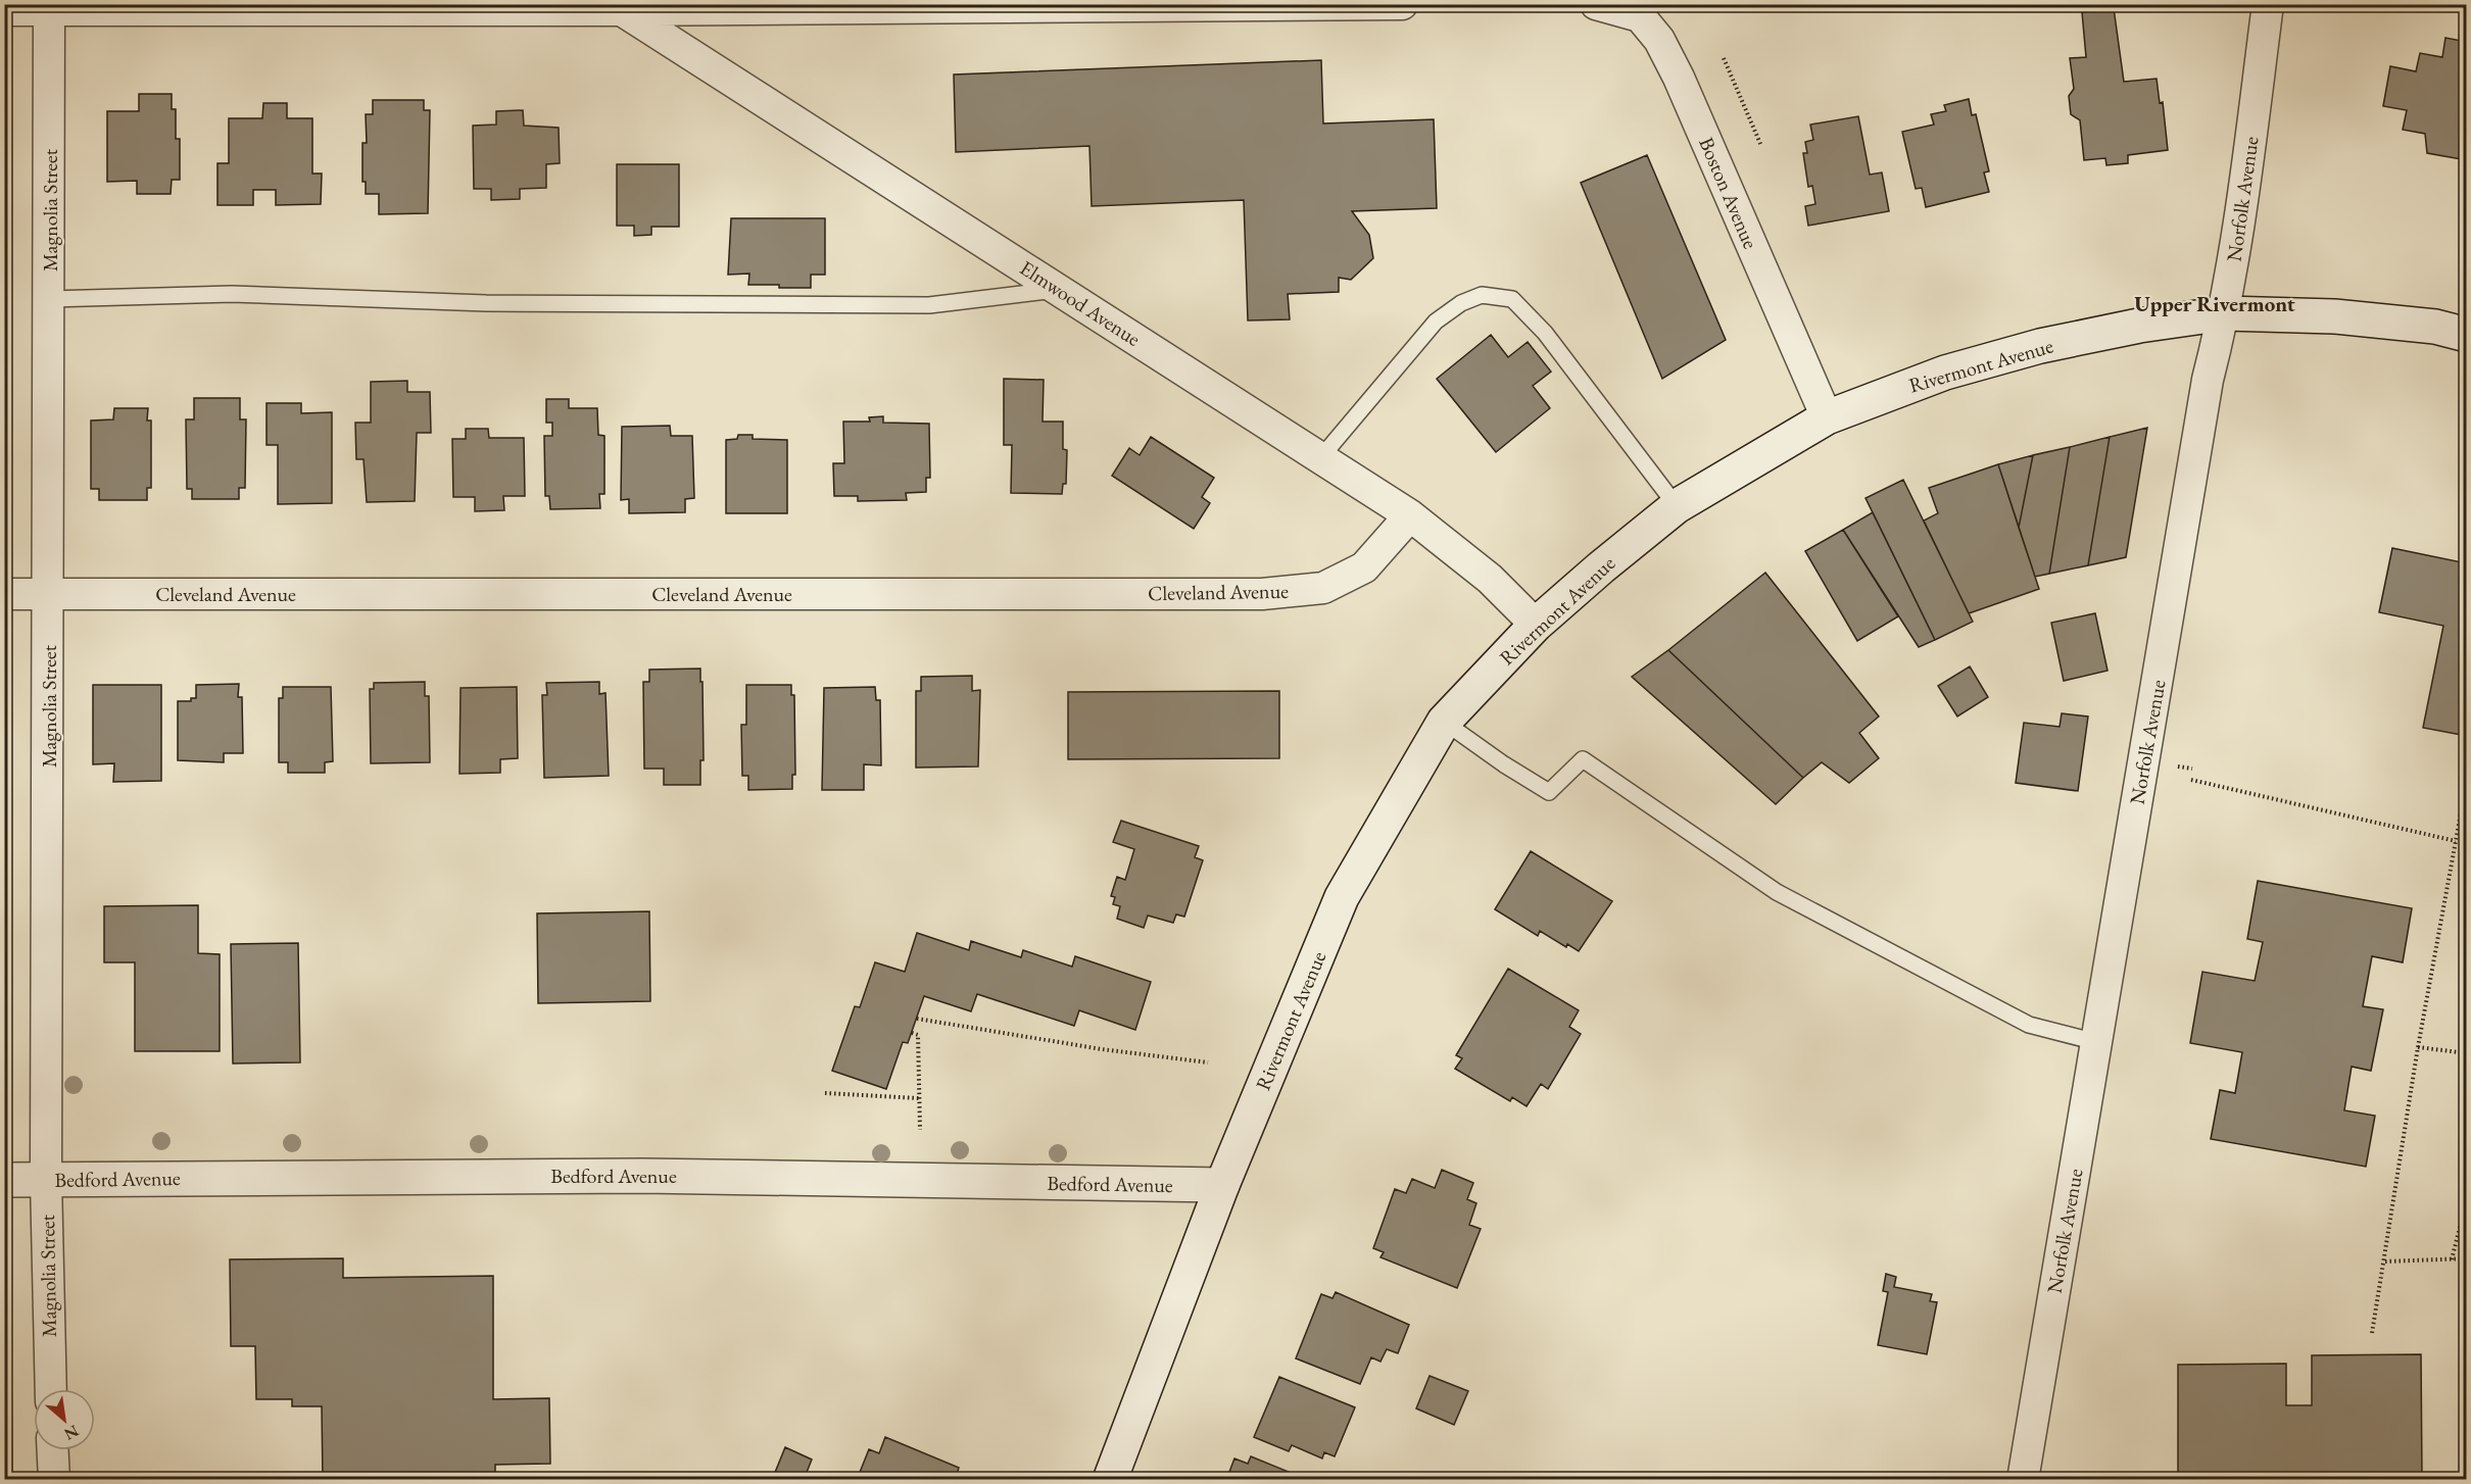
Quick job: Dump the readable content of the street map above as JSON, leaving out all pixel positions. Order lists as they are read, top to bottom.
{
  "streets": {
    "main road": ["Rivermont Avenue", "Bedford Avenue"],
    "street": [
      "Boston Avenue",
      "Norfolk Avenue",
      "Magnolia Street",
      "Elmwood Avenue",
      "Cleveland Avenue"
    ]
  },
  "crossings": [
    ["Boston Avenue", "Rivermont Avenue"],
    ["Norfolk Avenue", "Rivermont Avenue"],
    ["Magnolia Street", "Cleveland Avenue"],
    ["Magnolia Street", "Bedford Avenue"],
    ["Elmwood Avenue", "Rivermont Avenue"],
    ["Elmwood Avenue", "Cleveland Avenue"],
    ["Rivermont Avenue", "Bedford Avenue"]
  ],
  "districts": ["Upper Rivermont"],
  "north": "bottom right"
}
